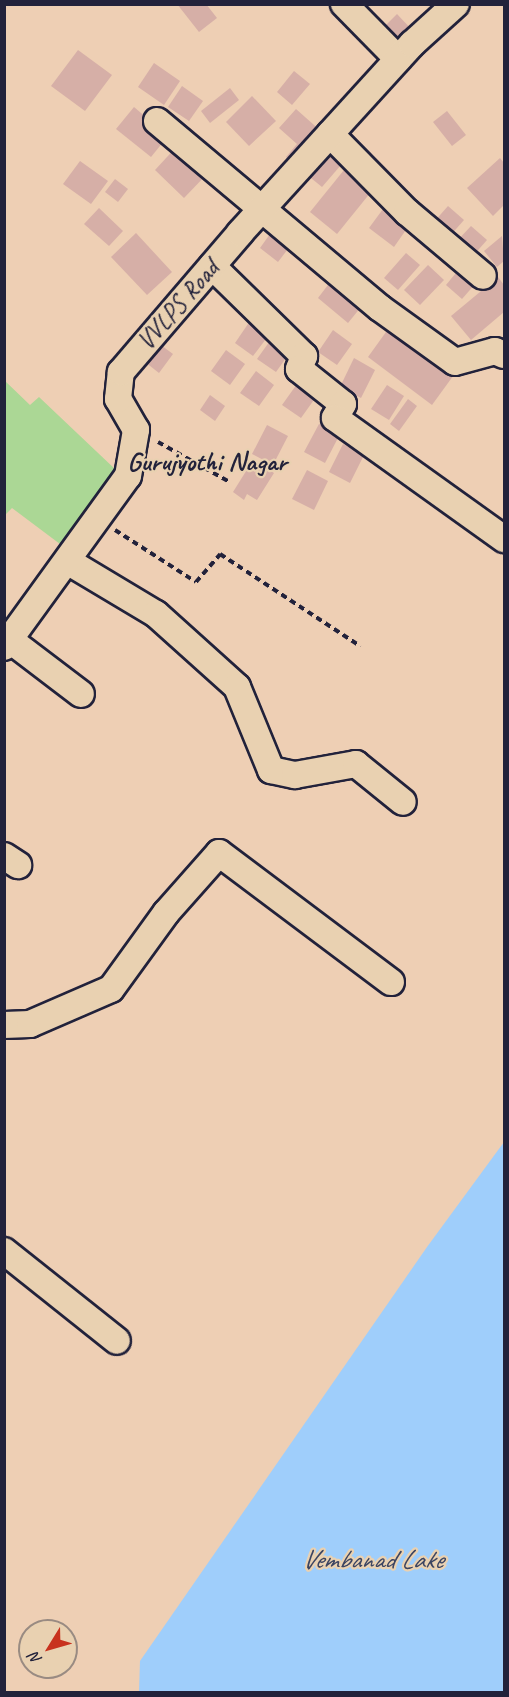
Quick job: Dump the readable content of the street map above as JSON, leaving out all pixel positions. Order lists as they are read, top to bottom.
{
  "streets": {
    "street": ["VVLPS Road"]
  },
  "districts": ["Gurujyothi Nagar"],
  "water": ["Vembanad Lake"],
  "north": "bottom left"
}
